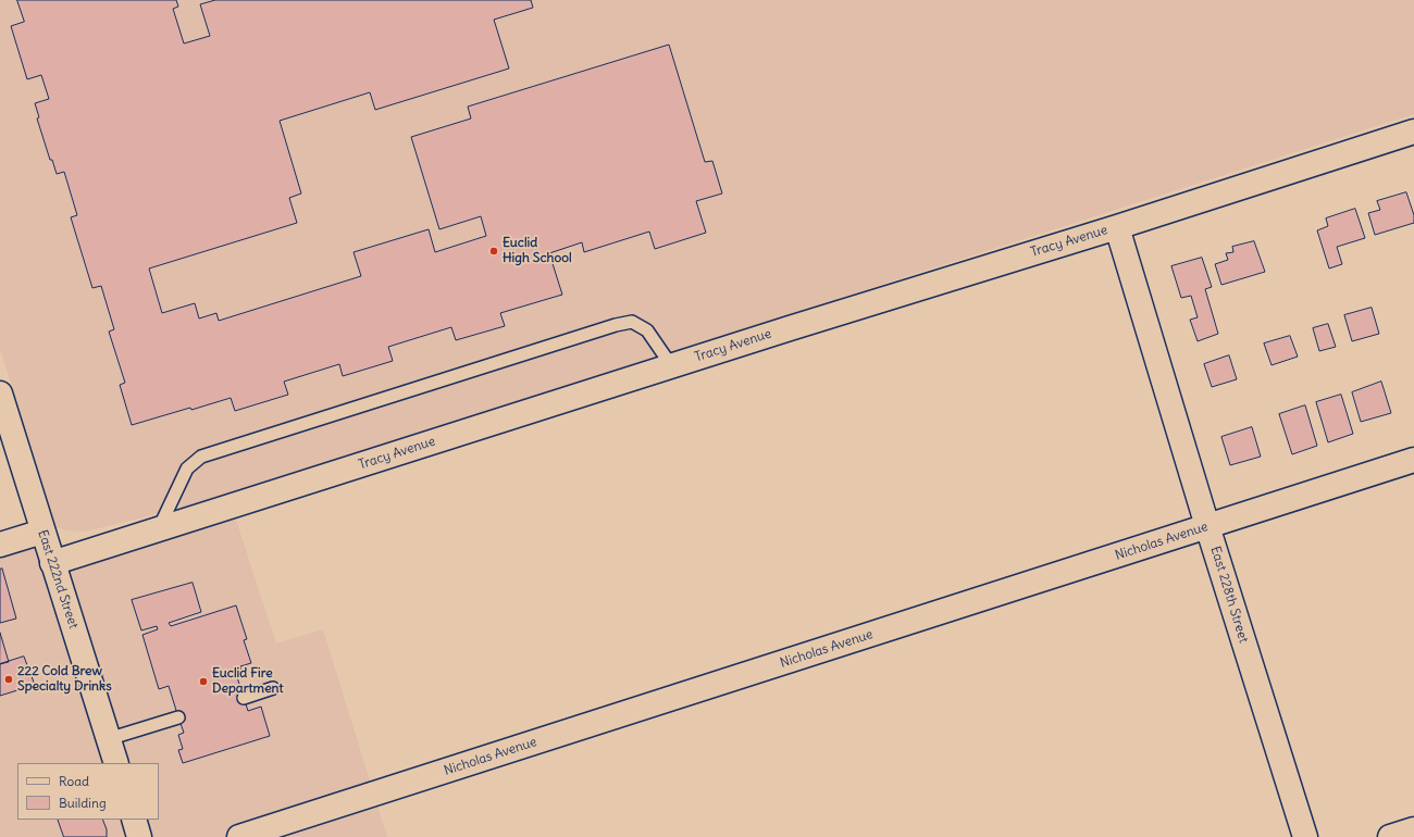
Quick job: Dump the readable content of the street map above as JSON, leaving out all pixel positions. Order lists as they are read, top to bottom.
{
  "streets": {
    "street": [
      "Tracy Avenue",
      "Nicholas Avenue",
      "East 222nd Street",
      "East 228th Street"
    ]
  },
  "crossings": [
    ["Tracy Avenue", "East 222nd Street"],
    ["Tracy Avenue", "East 228th Street"],
    ["Nicholas Avenue", "East 228th Street"]
  ],
  "places": ["Euclid High School", "222 Cold Brew Specialty Drinks", "Euclid Fire Department"],
  "legend": ["Road", "Building"]
}
